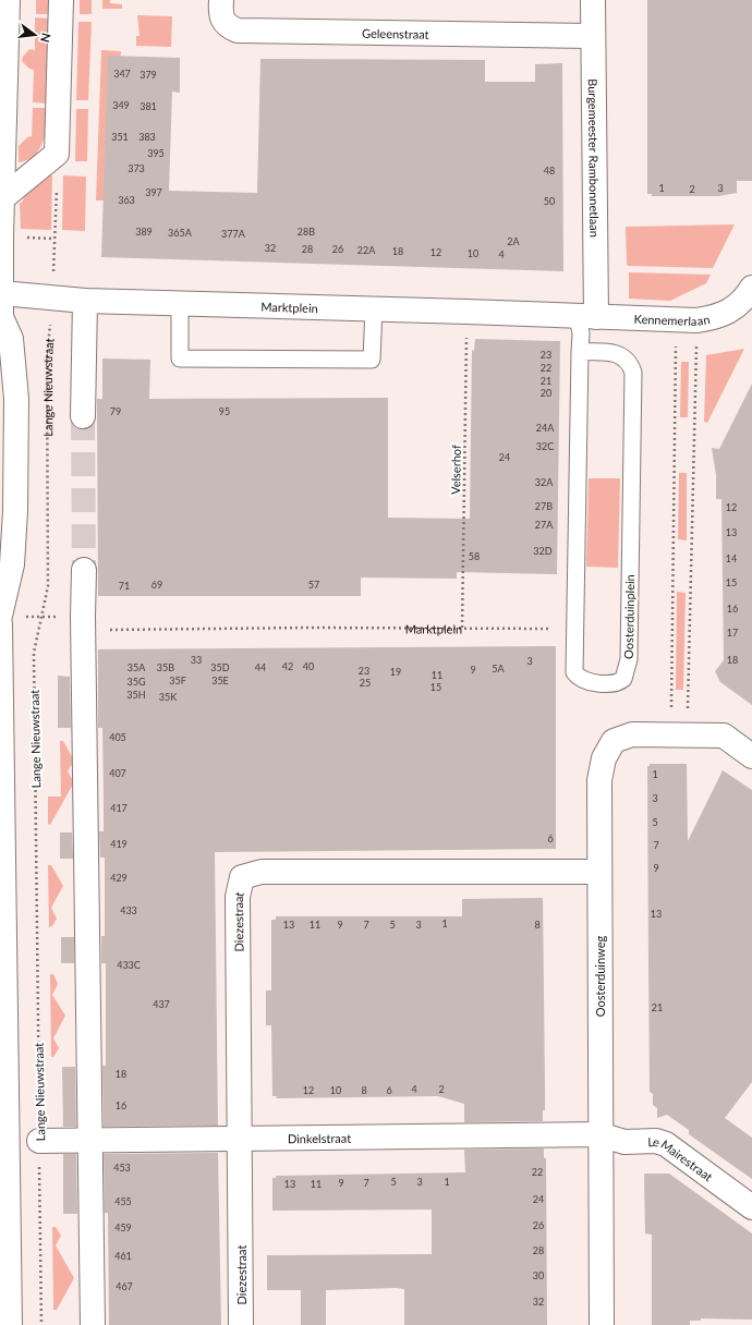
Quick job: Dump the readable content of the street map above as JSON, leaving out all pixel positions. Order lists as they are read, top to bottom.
{
  "streets": {
    "street": [
      "Geleenstraat",
      "Burgemeester Rambonnetlaan",
      "Marktplein",
      "Kennemerlaan",
      "Diezestraat",
      "Oosterduinweg",
      "Dinkelstraat",
      "Le Mairestraat"
    ],
    "lane": ["Oosterduinplein"],
    "path": ["Lange Nieuwstraat", "Velserhof"]
  },
  "crossings": [
    ["Geleenstraat", "Burgemeester Rambonnetlaan"],
    ["Burgemeester Rambonnetlaan", "Marktplein"],
    ["Burgemeester Rambonnetlaan", "Kennemerlaan"],
    ["Burgemeester Rambonnetlaan", "Oosterduinplein"],
    ["Marktplein", "Kennemerlaan"],
    ["Marktplein", "Lange Nieuwstraat"],
    ["Marktplein", "Velserhof"],
    ["Marktplein", "Oosterduinplein"],
    ["Kennemerlaan", "Oosterduinplein"],
    ["Lange Nieuwstraat", "Dinkelstraat"],
    ["Diezestraat", "Oosterduinweg"],
    ["Diezestraat", "Dinkelstraat"],
    ["Oosterduinweg", "Dinkelstraat"],
    ["Oosterduinweg", "Le Mairestraat"],
    ["Dinkelstraat", "Le Mairestraat"]
  ],
  "house_numbers": [
    "347",
    "379",
    "349",
    "381",
    "351",
    "383",
    "395",
    "373",
    "48",
    "1",
    "3",
    "2",
    "397",
    "363",
    "50",
    "389",
    "28B",
    "365A",
    "377A",
    "2A",
    "32",
    "28",
    "26",
    "22A",
    "18",
    "12",
    "10",
    "4",
    "23",
    "22",
    "21",
    "20",
    "79",
    "95",
    "24A",
    "32C",
    "24",
    "32A",
    "27B",
    "12",
    "27A",
    "13",
    "32D",
    "58",
    "14",
    "15",
    "69",
    "57",
    "71",
    "16",
    "17",
    "33",
    "18",
    "3",
    "42",
    "40",
    "35A",
    "35B",
    "35D",
    "44",
    "5A",
    "9",
    "23",
    "19",
    "11",
    "35F",
    "35E",
    "35G",
    "25",
    "15",
    "35H",
    "35K",
    "405",
    "407",
    "1",
    "3",
    "417",
    "5",
    "6",
    "419",
    "7",
    "9",
    "429",
    "433",
    "13",
    "1",
    "13",
    "11",
    "9",
    "7",
    "5",
    "3",
    "8",
    "433C",
    "437",
    "21",
    "18",
    "4",
    "2",
    "12",
    "10",
    "8",
    "6",
    "16",
    "453",
    "22",
    "5",
    "3",
    "1",
    "9",
    "7",
    "13",
    "11",
    "24",
    "455",
    "26",
    "459",
    "28",
    "461",
    "30",
    "467",
    "32"
  ],
  "north": "right"
}
